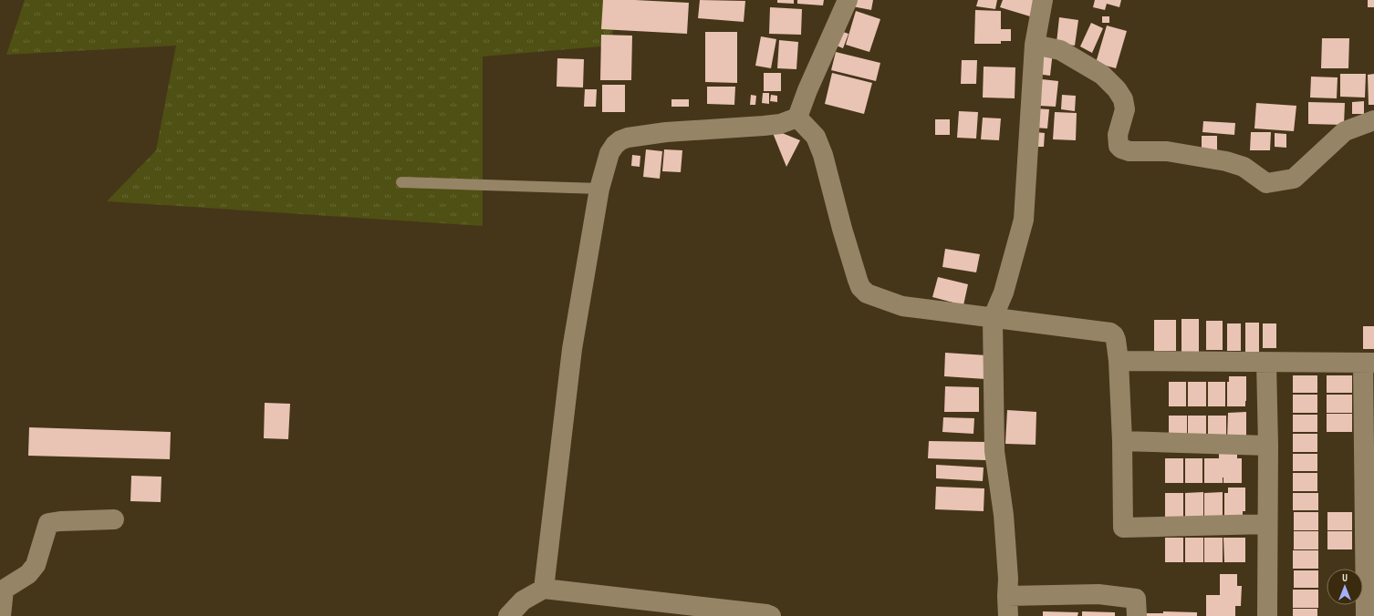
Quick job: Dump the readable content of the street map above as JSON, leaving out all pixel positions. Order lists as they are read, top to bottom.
{
  "north": "top"
}
